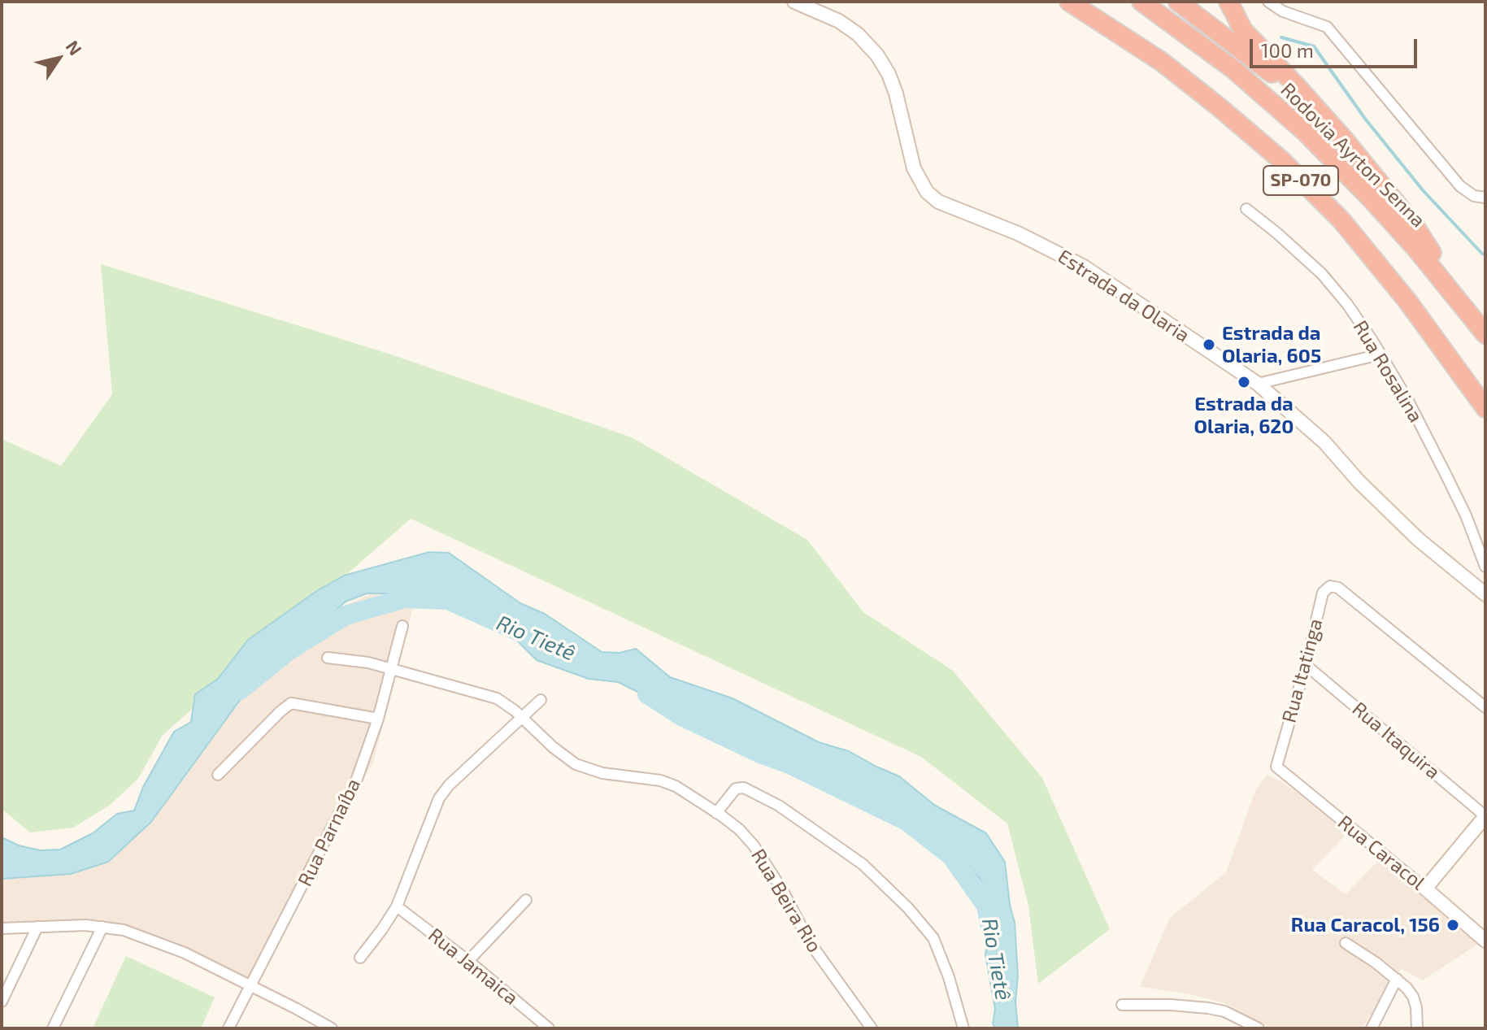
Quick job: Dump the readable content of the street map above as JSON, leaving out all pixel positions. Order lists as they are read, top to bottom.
{
  "streets": {
    "highway": ["Rodovia Ayrton Senna", "SP-070"],
    "main road": ["Estrada da Olaria", "Rua Caracol"],
    "street": [
      "Rua Rosalina",
      "Rua Itatinga",
      "Rua Itaquira",
      "Rua Parnaíba",
      "Rua Beira Rio",
      "Rua Jamaica"
    ]
  },
  "crossings": [
    ["Rua Itatinga", "Rua Itaquira"],
    ["Rua Itatinga", "Rua Caracol"],
    ["Rua Parnaíba", "Rua Beira Rio"]
  ],
  "water": ["Rio Tietê"],
  "places": ["Estrada da Olaria, 605", "Estrada da Olaria, 620", "Rua Caracol, 156"],
  "scale_bar": "100 m",
  "north": "top right"
}
